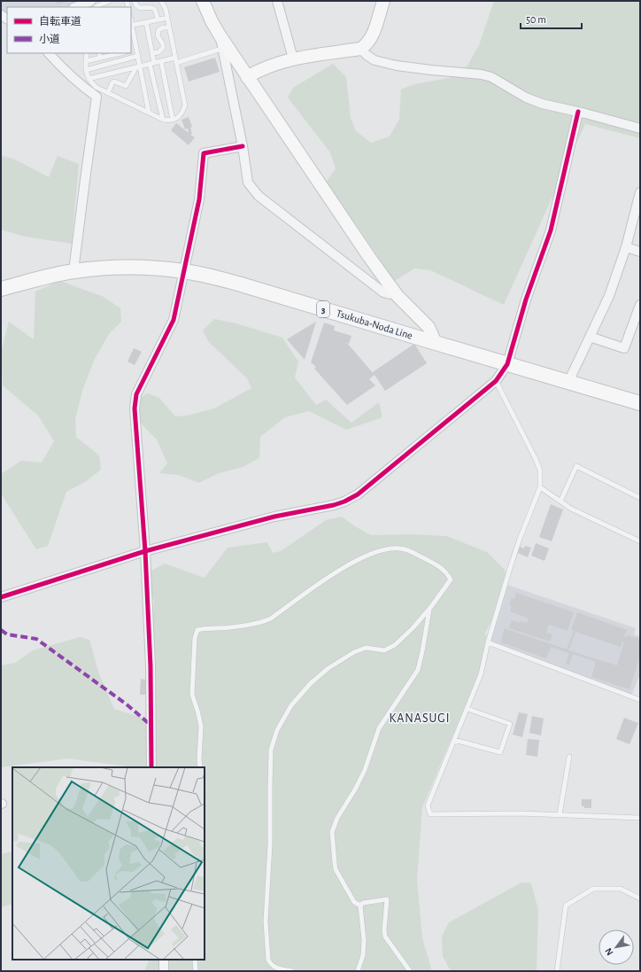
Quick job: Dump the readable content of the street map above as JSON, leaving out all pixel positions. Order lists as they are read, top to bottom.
{
  "streets": {
    "main road": ["3", "Tsukuba-Noda Line"]
  },
  "districts": ["KANASUGI"],
  "legend": ["自転車道", "小道"],
  "scale_bar": "50 m",
  "north": "bottom left"
}
